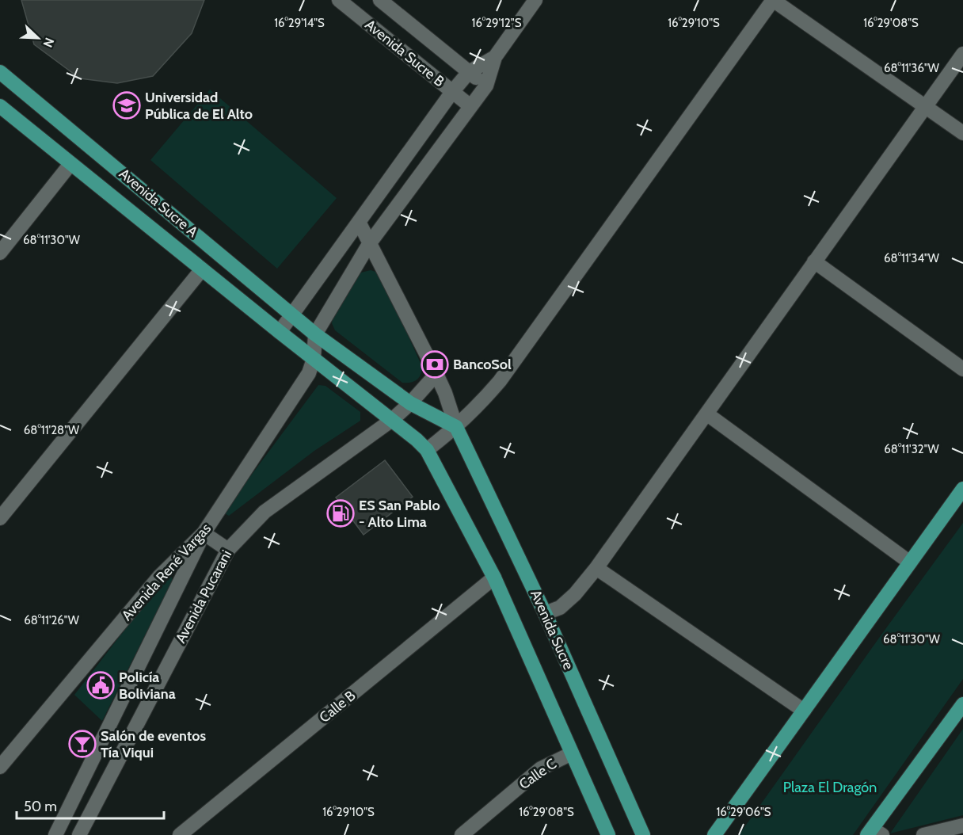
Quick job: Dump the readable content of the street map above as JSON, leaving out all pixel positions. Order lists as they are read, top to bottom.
{
  "streets": {
    "main road": ["Avenida Sucre A", "Avenida Sucre"],
    "street": [
      "Avenida Sucre B",
      "Avenida René Vargas",
      "Avenida Pucarani",
      "Calle B",
      "Calle C"
    ]
  },
  "crossings": [
    ["Avenida Sucre A", "Avenida René Vargas"],
    ["Avenida Sucre A", "Avenida Pucarani"],
    ["Avenida Sucre A", "Avenida Sucre"],
    ["Avenida René Vargas", "Avenida Pucarani"]
  ],
  "parks": ["Plaza El Dragón"],
  "places": {
    "school or university": ["Universidad Pública de El Alto"],
    "bank": ["BancoSol"],
    "fuel station": ["ES San Pablo - Alto Lima"],
    "public building": ["Policía Boliviana"],
    "bar": ["Salón de eventos Tía Viqui"]
  },
  "scale_bar": "50 m",
  "north": "bottom right",
  "coordinates": [
    "16°29'14\"S",
    "16°29'12\"S",
    "16°29'10\"S",
    "16°29'08\"S",
    "68°11'36\"W",
    "68°11'30\"W",
    "68°11'34\"W",
    "68°11'28\"W",
    "68°11'32\"W",
    "68°11'26\"W",
    "16°29'06\"S"
  ]
}
